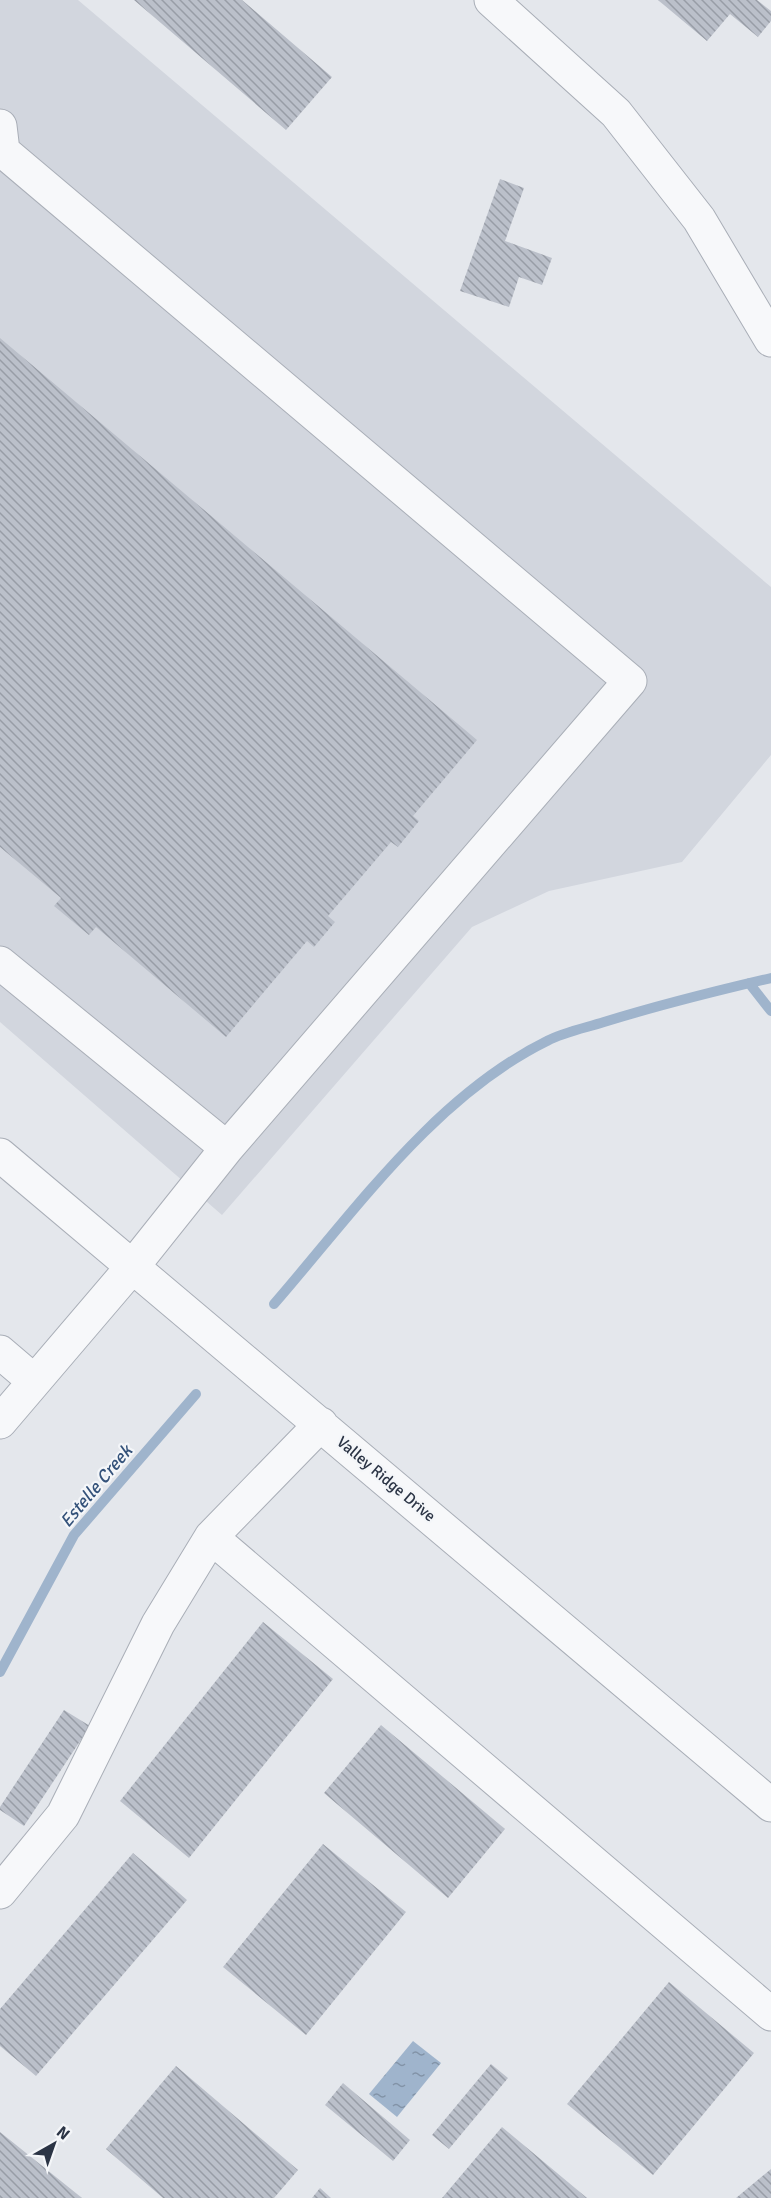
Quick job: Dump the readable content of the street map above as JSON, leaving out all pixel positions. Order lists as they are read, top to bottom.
{
  "streets": {
    "street": ["Valley Ridge Drive"]
  },
  "water": ["Estelle Creek"],
  "north": "top right"
}
